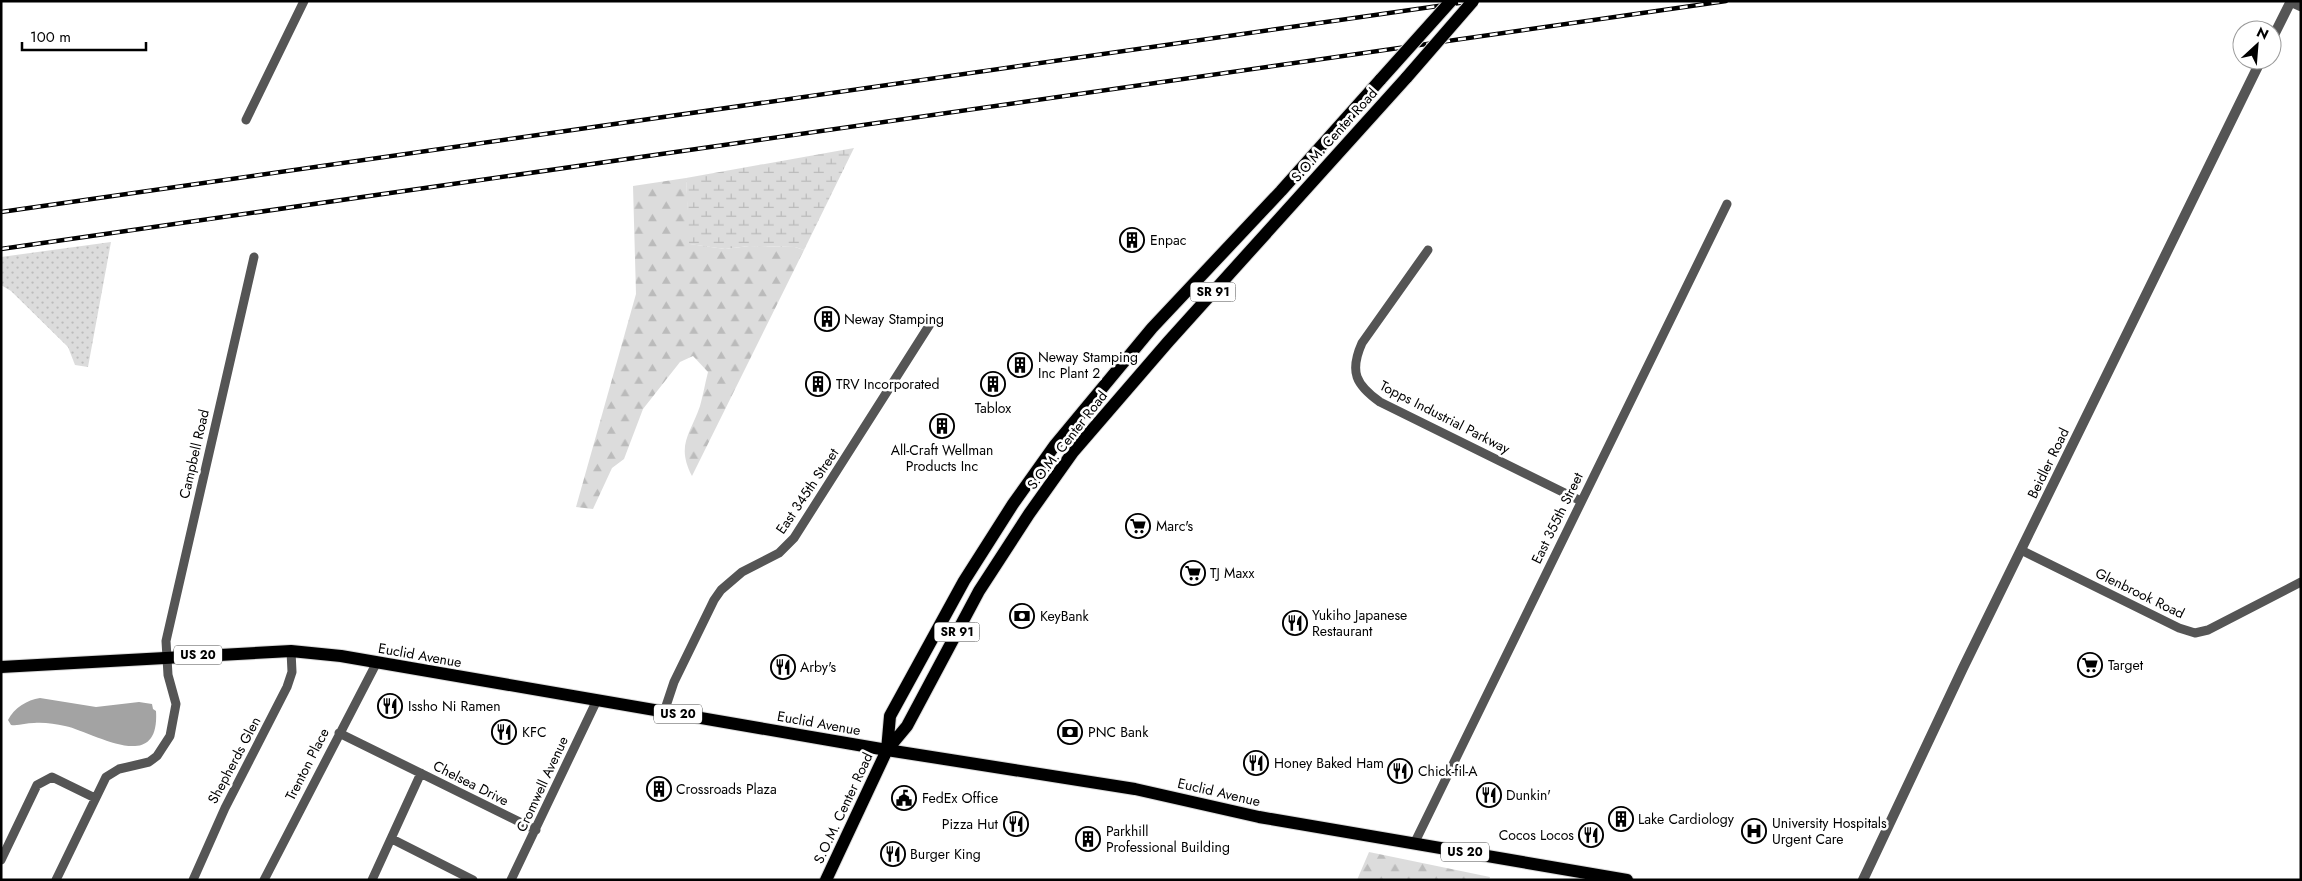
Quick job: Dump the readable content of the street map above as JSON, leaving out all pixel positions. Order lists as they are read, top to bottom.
{
  "streets": {
    "main road": [
      "S.O.M. Center Road",
      "SR 91",
      "US 20",
      "Euclid Avenue"
    ],
    "street": [
      "Topps Industrial Parkway",
      "Campbell Road",
      "Beidler Road",
      "East 345th Street",
      "East 355th Street",
      "Glenbrook Road",
      "Shepherds Glen",
      "Trenton Place",
      "Chelsea Drive",
      "Cromwell Avenue"
    ]
  },
  "crossings": [
    ["S.O.M. Center Road", "Euclid Avenue"],
    ["Topps Industrial Parkway", "East 355th Street"],
    ["Campbell Road", "Euclid Avenue"],
    ["Beidler Road", "Glenbrook Road"],
    ["East 345th Street", "Euclid Avenue"],
    ["East 355th Street", "Euclid Avenue"],
    ["Euclid Avenue", "Shepherds Glen"],
    ["Euclid Avenue", "Trenton Place"],
    ["Euclid Avenue", "Cromwell Avenue"],
    ["Trenton Place", "Chelsea Drive"],
    ["Chelsea Drive", "Cromwell Avenue"]
  ],
  "places": {
    "building": [
      "Enpac",
      "Neway Stamping",
      "Neway Stamping Inc Plant 2",
      "TRV Incorporated",
      "Tablox",
      "All-Craft Wellman Products Inc",
      "Crossroads Plaza",
      "Lake Cardiology",
      "Parkhill Professional Building"
    ],
    "supermarket": ["Marc's", "TJ Maxx", "Target"],
    "bank": ["KeyBank", "PNC Bank"],
    "restaurant": [
      "Yukiho Japanese Restaurant",
      "Arby's",
      "Issho Ni Ramen",
      "KFC",
      "Honey Baked Ham",
      "Chick-fil-A",
      "Dunkin'",
      "Pizza Hut",
      "Cocos Locos",
      "Burger King"
    ],
    "public building": ["FedEx Office"],
    "hospital": ["University Hospitals Urgent Care"]
  },
  "scale_bar": "100 m",
  "north": "top right"
}
